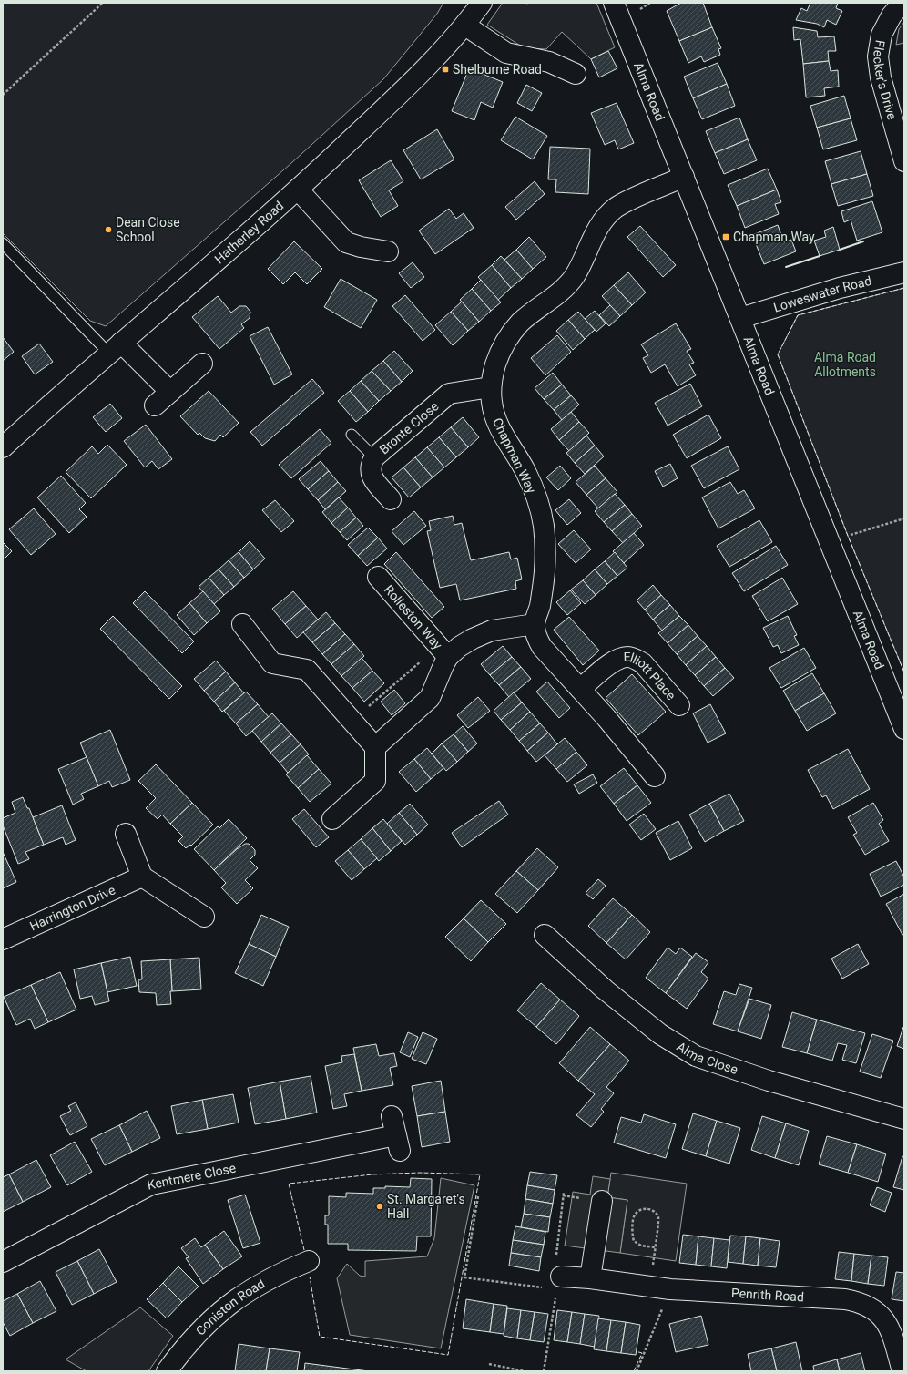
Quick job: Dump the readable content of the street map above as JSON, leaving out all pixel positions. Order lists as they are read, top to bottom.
{
  "streets": {
    "street": [
      "Flecker's Drive",
      "Alma Road",
      "Hatherley Road",
      "Loweswater Road",
      "Bronte Close",
      "Chapman Way",
      "Rolleston Way",
      "Elliott Place",
      "Harrington Drive",
      "Alma Close",
      "Kentmere Close",
      "Penrith Road",
      "Coniston Road"
    ]
  },
  "crossings": [
    ["Alma Road", "Loweswater Road"],
    ["Alma Road", "Chapman Way"],
    ["Bronte Close", "Chapman Way"],
    ["Chapman Way", "Rolleston Way"]
  ],
  "parks": ["Alma Road Allotments"],
  "places": {
    "transit": ["Shelburne Road", "Chapman Way"],
    "other": ["Dean Close School", "St. Margaret's Hall"]
  }
}
